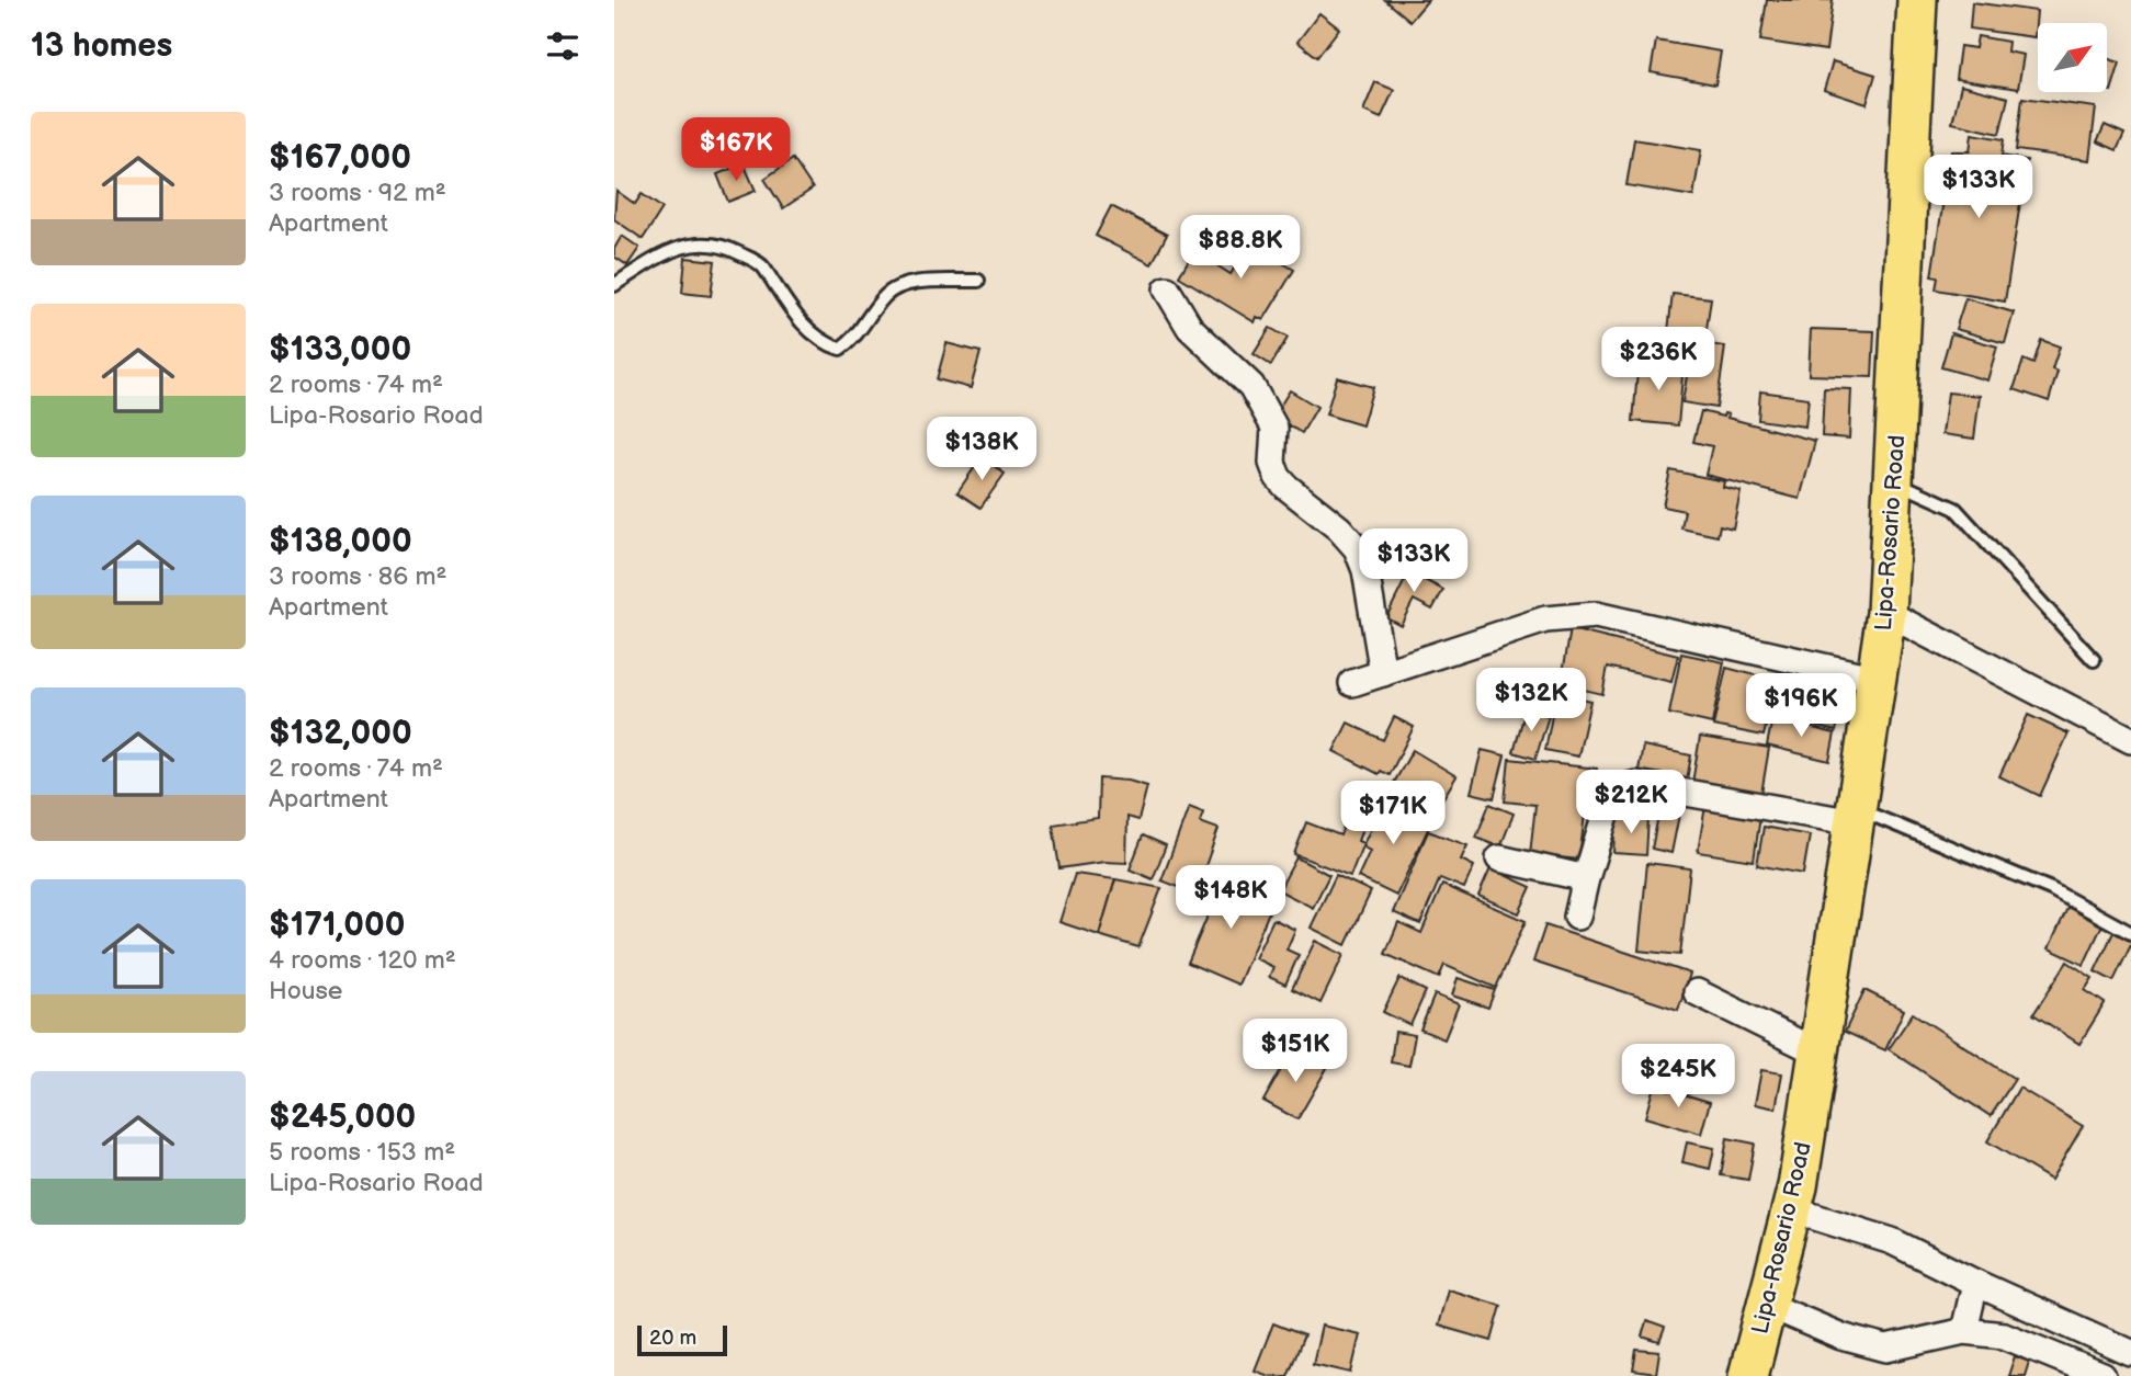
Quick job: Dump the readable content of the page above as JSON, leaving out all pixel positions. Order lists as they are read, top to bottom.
{
  "streets": {
    "main road": ["Lipa-Rosario Road"]
  },
  "scale_bar": "20 m",
  "north": "top right",
  "page": {
    "heading": "13 homes",
    "list": [
      {
        "name": "$167,000",
        "note": "3 rooms · 92 m² · Apartment"
      },
      {
        "name": "$133,000",
        "note": "2 rooms · 74 m² · Lipa-Rosario Road"
      },
      {
        "name": "$138,000",
        "note": "3 rooms · 86 m² · Apartment"
      },
      {
        "name": "$132,000",
        "note": "2 rooms · 74 m² · Apartment"
      },
      {
        "name": "$171,000",
        "note": "4 rooms · 120 m² · House"
      },
      {
        "name": "$245,000",
        "note": "5 rooms · 153 m² · Lipa-Rosario Road"
      }
    ],
    "price": [
      "$167K",
      "$133K",
      "$88.8K",
      "$236K",
      "$138K",
      "$133K",
      "$132K",
      "$196K",
      "$212K",
      "$171K",
      "$148K",
      "$151K",
      "$245K"
    ],
    "scale": "20 m"
  }
}
